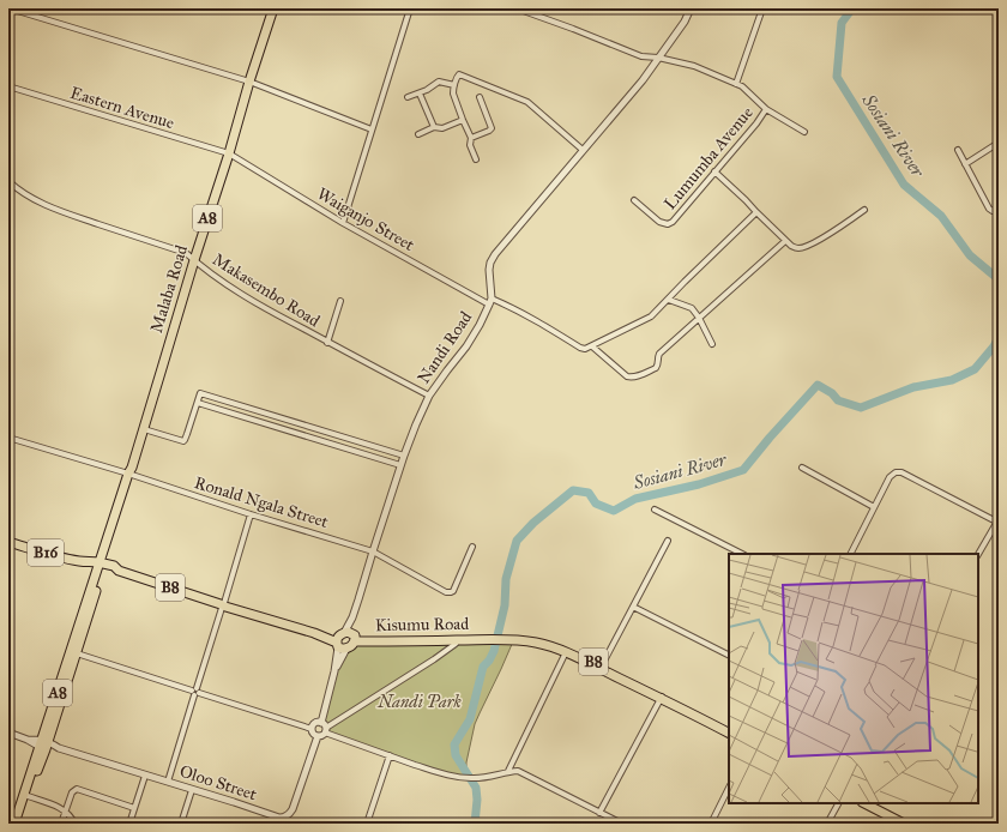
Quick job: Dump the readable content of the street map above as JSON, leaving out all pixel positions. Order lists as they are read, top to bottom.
{
  "streets": {
    "main road": [
      "A8",
      "Malaba Road",
      "B16",
      "B8",
      "Kisumu Road"
    ],
    "street": [
      "Eastern Avenue",
      "Lumumba Avenue",
      "Waiganjo Street",
      "Makasembo Road",
      "Nandi Road",
      "Ronald Ngala Street",
      "Oloo Street"
    ]
  },
  "crossings": [
    ["Eastern Avenue", "Waiganjo Street"],
    ["Eastern Avenue", "Malaba Road"],
    ["A8", "Malaba Road"],
    ["A8", "B16"],
    ["A8", "B8"],
    ["A8", "Oloo Street"],
    ["Waiganjo Street", "Malaba Road"],
    ["Waiganjo Street", "Nandi Road"],
    ["Malaba Road", "Makasembo Road"],
    ["Malaba Road", "Ronald Ngala Street"],
    ["Malaba Road", "B16"],
    ["Malaba Road", "B8"],
    ["Malaba Road", "Oloo Street"],
    ["Makasembo Road", "Nandi Road"],
    ["Nandi Road", "Ronald Ngala Street"],
    ["Nandi Road", "B8"],
    ["Nandi Road", "Kisumu Road"],
    ["B16", "B8"],
    ["B8", "Kisumu Road"]
  ],
  "water": ["Sosiani River"],
  "parks": ["Nandi Park"]
}
